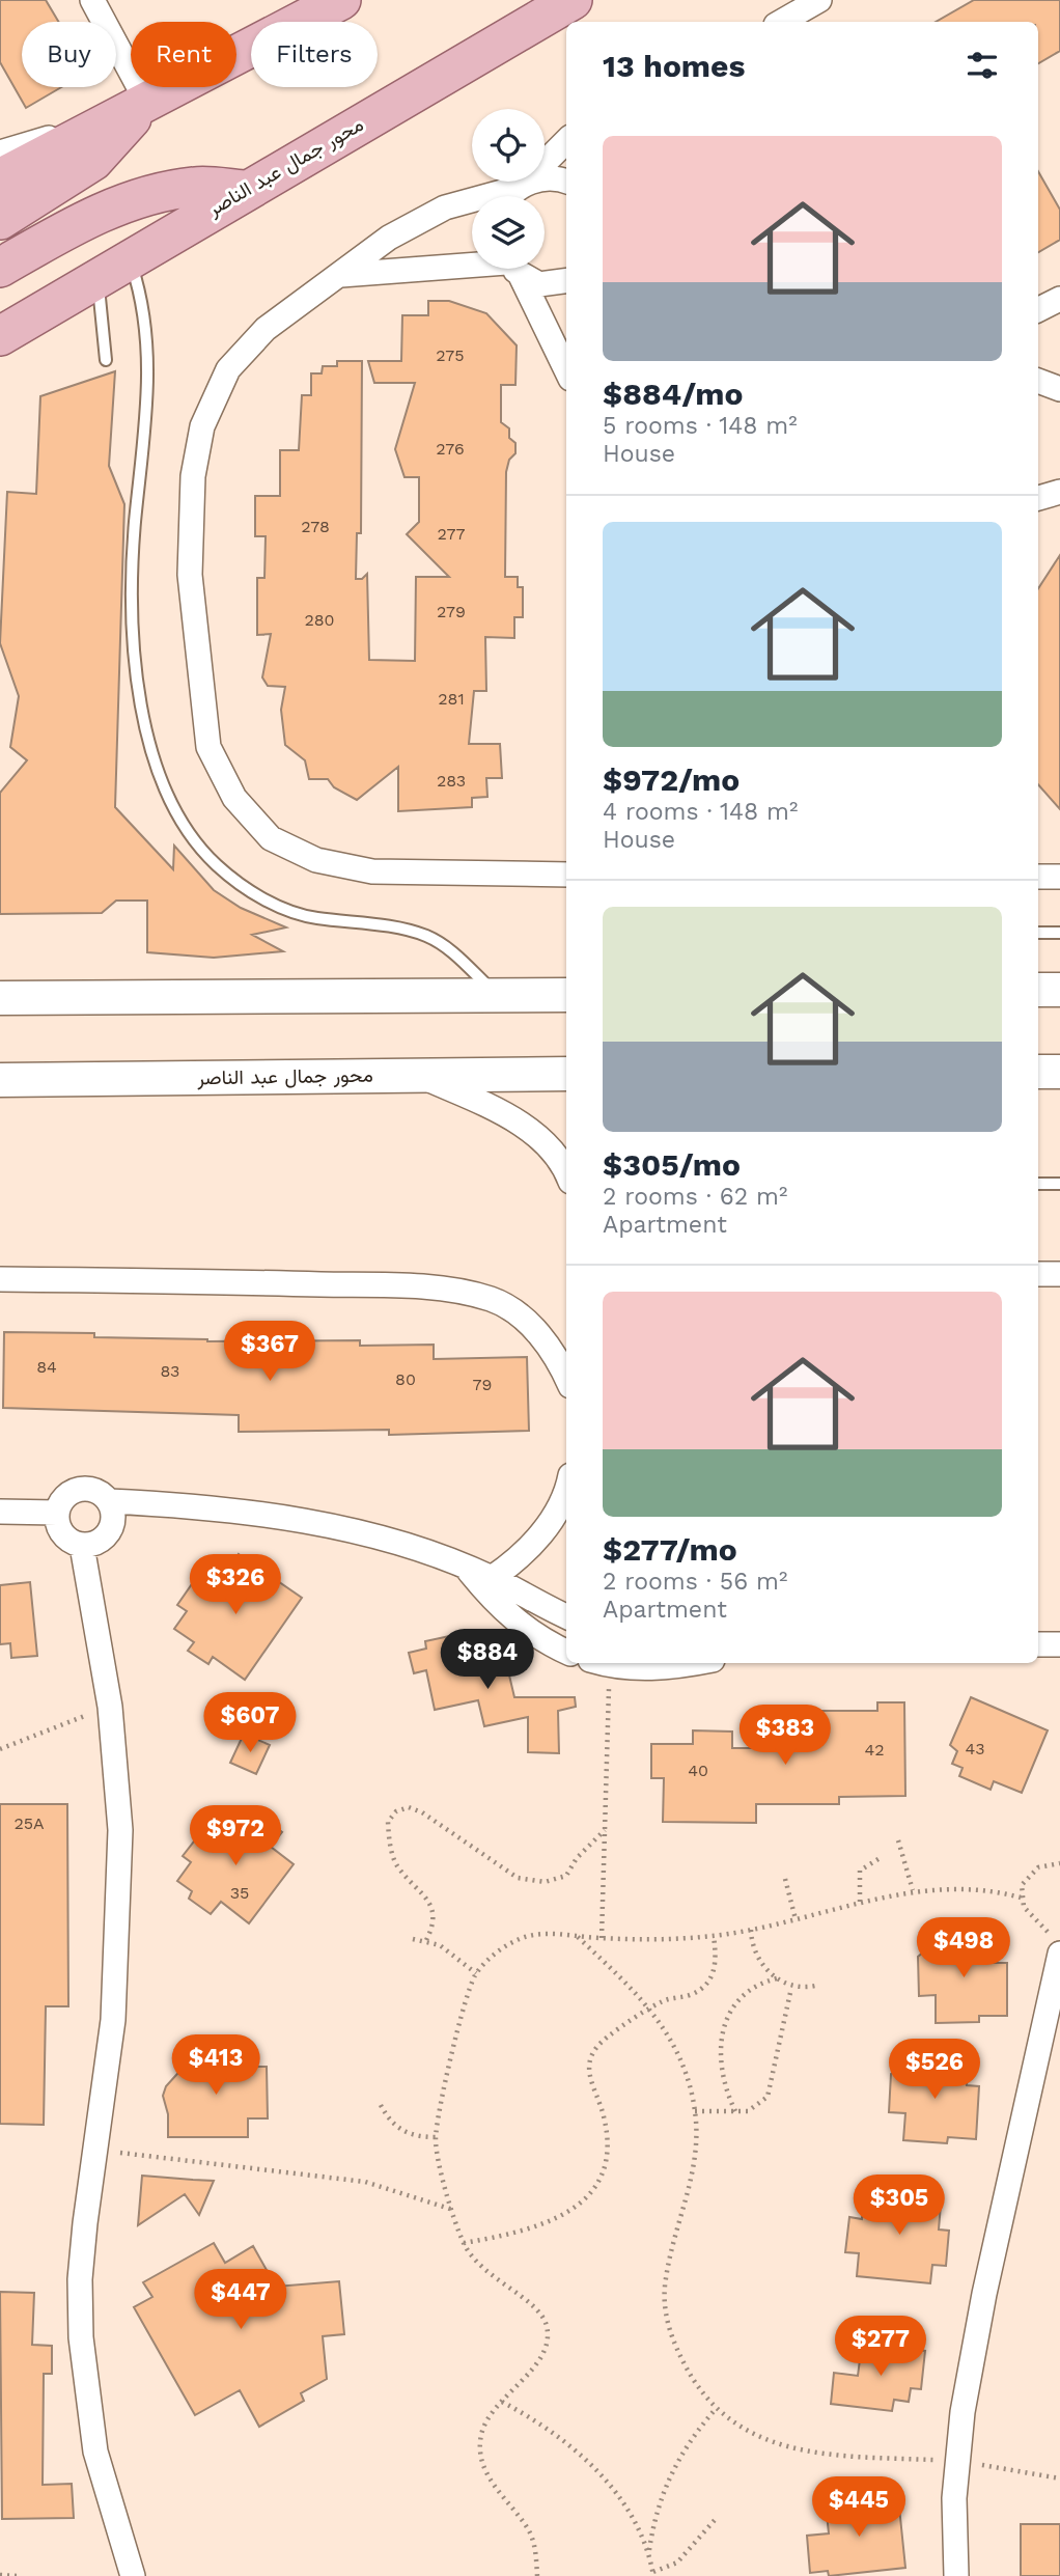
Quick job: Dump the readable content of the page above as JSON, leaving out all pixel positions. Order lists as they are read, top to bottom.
{
  "streets": {
    "main road": ["محور جمال عبد الناصر"]
  },
  "house_numbers": [
    "275",
    "276",
    "278",
    "277",
    "279",
    "280",
    "281",
    "283",
    "84",
    "83",
    "80",
    "79",
    "43",
    "42",
    "40",
    "25A",
    "35"
  ],
  "page": {
    "chip": ["Buy", "Rent", "Filters"],
    "heading": "13 homes",
    "list": [
      {
        "name": "$884/mo",
        "note": "5 rooms · 148 m² · House"
      },
      {
        "name": "$972/mo",
        "note": "4 rooms · 148 m² · House"
      },
      {
        "name": "$305/mo",
        "note": "2 rooms · 62 m² · Apartment"
      },
      {
        "name": "$277/mo",
        "note": "2 rooms · 56 m² · Apartment"
      }
    ],
    "price": [
      "$367",
      "$326",
      "$884",
      "$607",
      "$383",
      "$972",
      "$498",
      "$413",
      "$526",
      "$305",
      "$447",
      "$277",
      "$445"
    ]
  }
}
